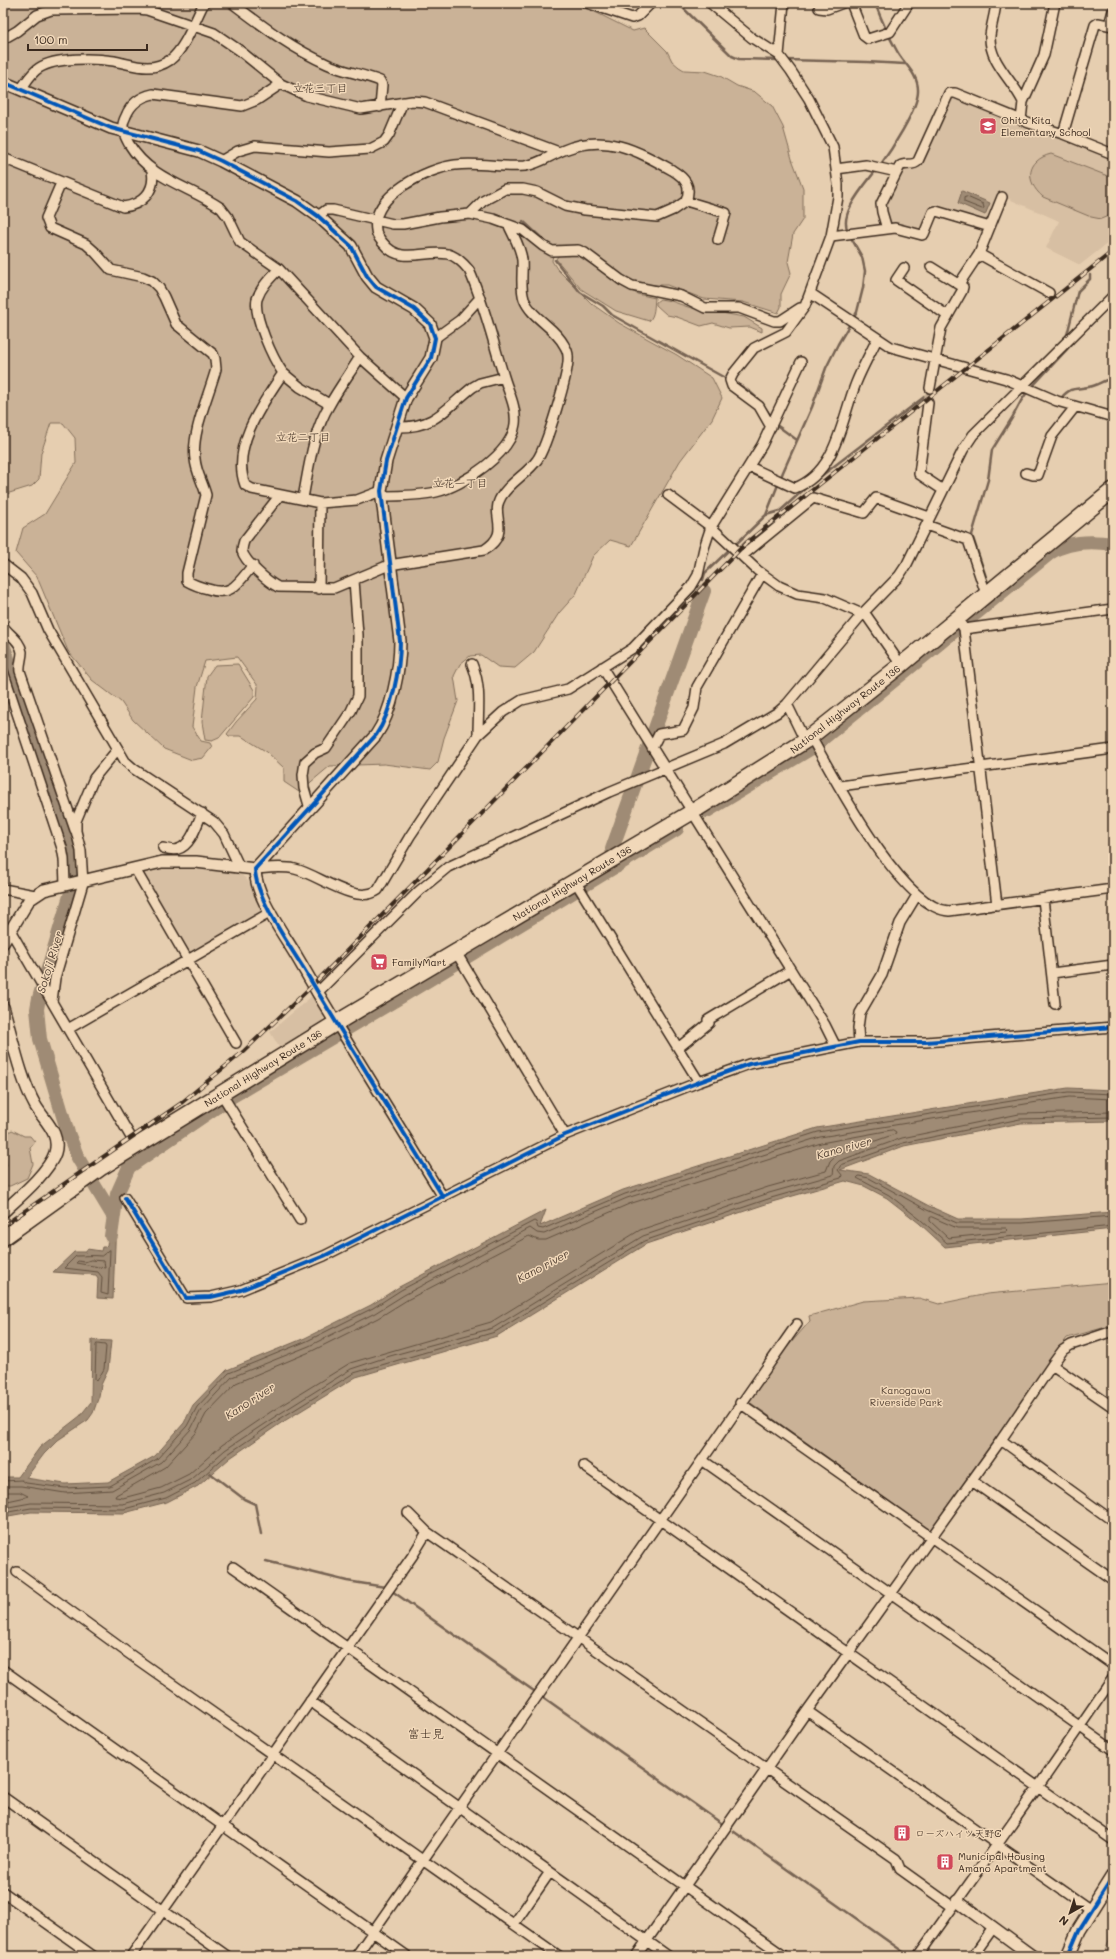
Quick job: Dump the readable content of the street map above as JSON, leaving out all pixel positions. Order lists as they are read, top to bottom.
{
  "streets": {
    "highway": ["National Highway Route 136"]
  },
  "districts": [
    "立花三丁目",
    "立花二丁目",
    "立花一丁目",
    "富士見"
  ],
  "water": ["Sokoji River", "Kano river"],
  "parks": ["Kanogawa Riverside Park"],
  "places": {
    "school or university": ["Ohito Kita Elementary School"],
    "supermarket": ["FamilyMart"],
    "building": ["ローズハイツ天野C", "Municipal Housing Amano Apartment"]
  },
  "scale_bar": "100 m",
  "north": "bottom left"
}
